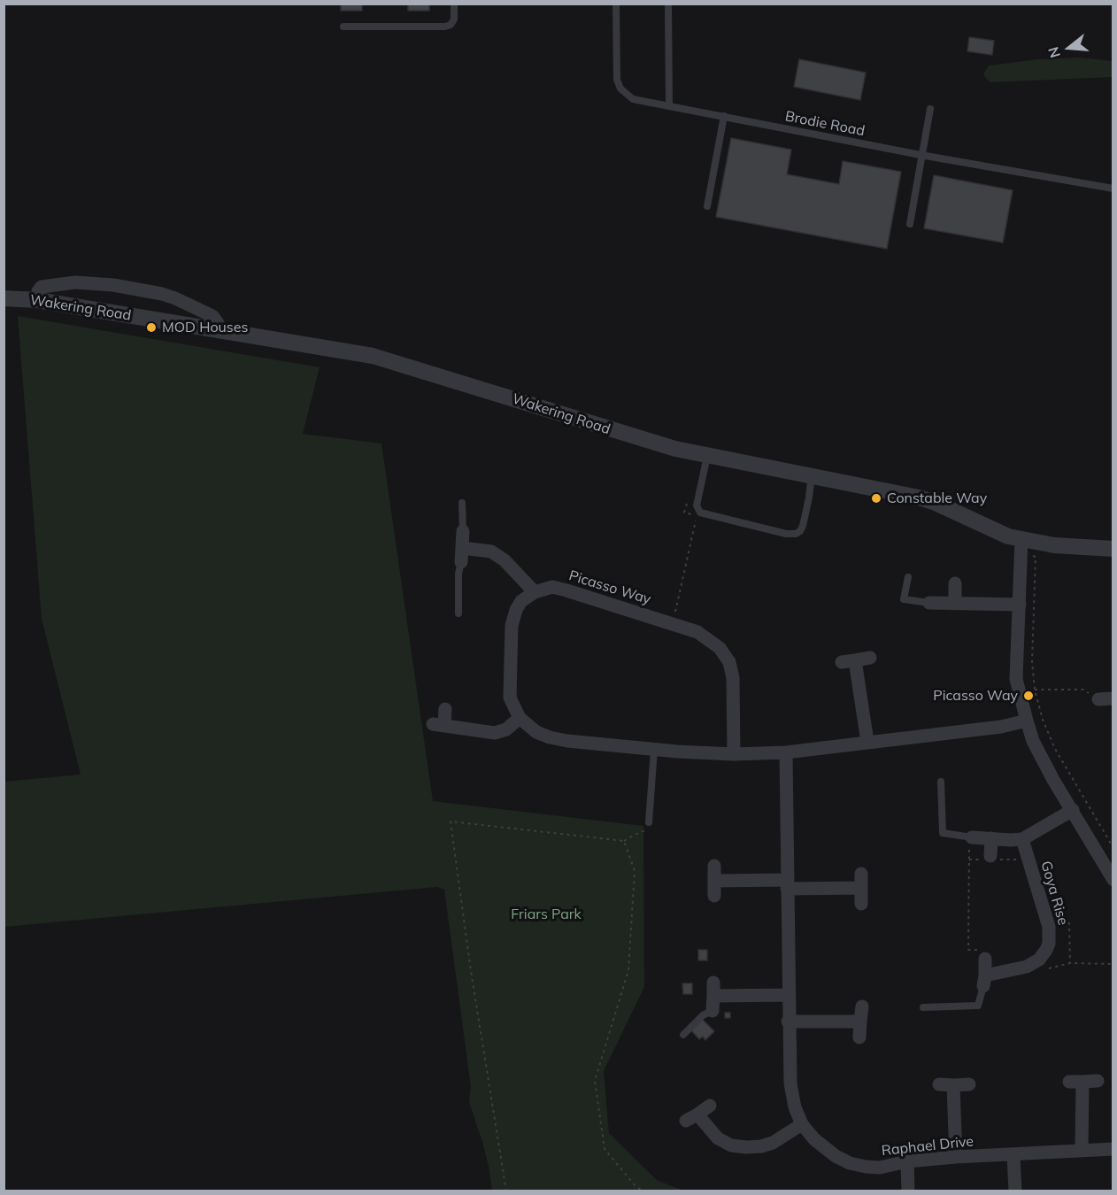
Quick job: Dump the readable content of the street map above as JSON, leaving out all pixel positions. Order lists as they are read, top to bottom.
{
  "streets": {
    "street": [
      "Wakering Road",
      "Picasso Way",
      "Goya Rise",
      "Raphael Drive"
    ],
    "lane": ["Brodie Road"]
  },
  "parks": ["Friars Park"],
  "places": ["MOD Houses", "Constable Way", "Picasso Way"],
  "north": "left"
}
